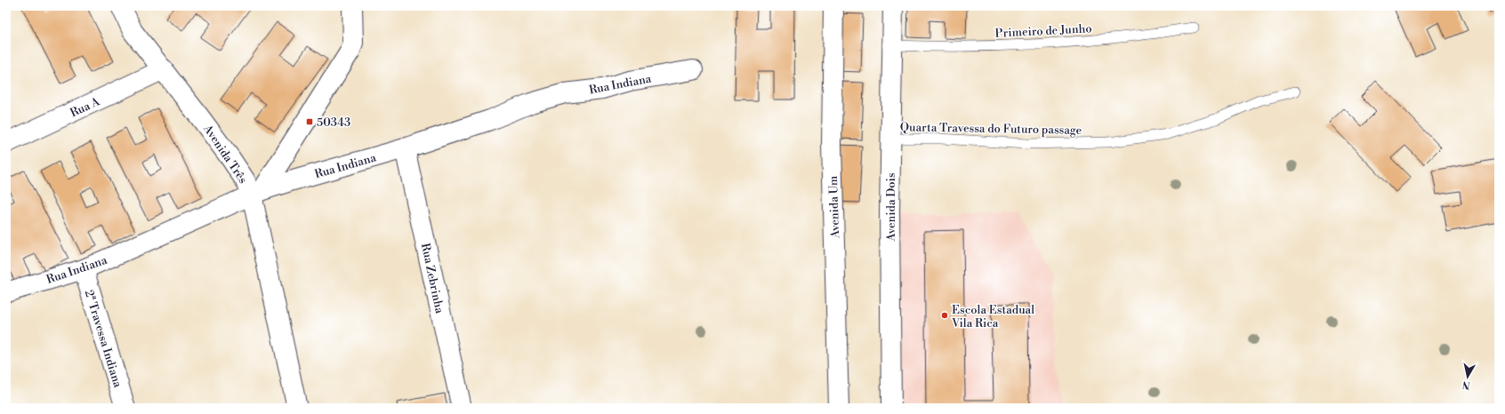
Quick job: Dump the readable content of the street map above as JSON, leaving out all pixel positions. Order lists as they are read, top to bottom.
{
  "streets": {
    "street": [
      "Rua Indiana",
      "Rua A",
      "Avenida Três",
      "Avenida Um",
      "Avenida Dois",
      "Rua Zebrinha",
      "2ª Travessa Indiana"
    ],
    "lane": ["Primeiro de Junho", "Quarta Travessa do Futuro passage"]
  },
  "crossings": [
    ["Primeiro de Junho", "Avenida Dois"],
    ["Rua Indiana", "Avenida Três"],
    ["Rua Indiana", "Rua Zebrinha"],
    ["Rua Indiana", "2ª Travessa Indiana"],
    ["Rua A", "Avenida Três"],
    ["Quarta Travessa do Futuro passage", "Avenida Dois"]
  ],
  "places": {
    "transit": ["50343"],
    "other": ["Escola Estadual Vila Rica"]
  },
  "north": "bottom"
}
